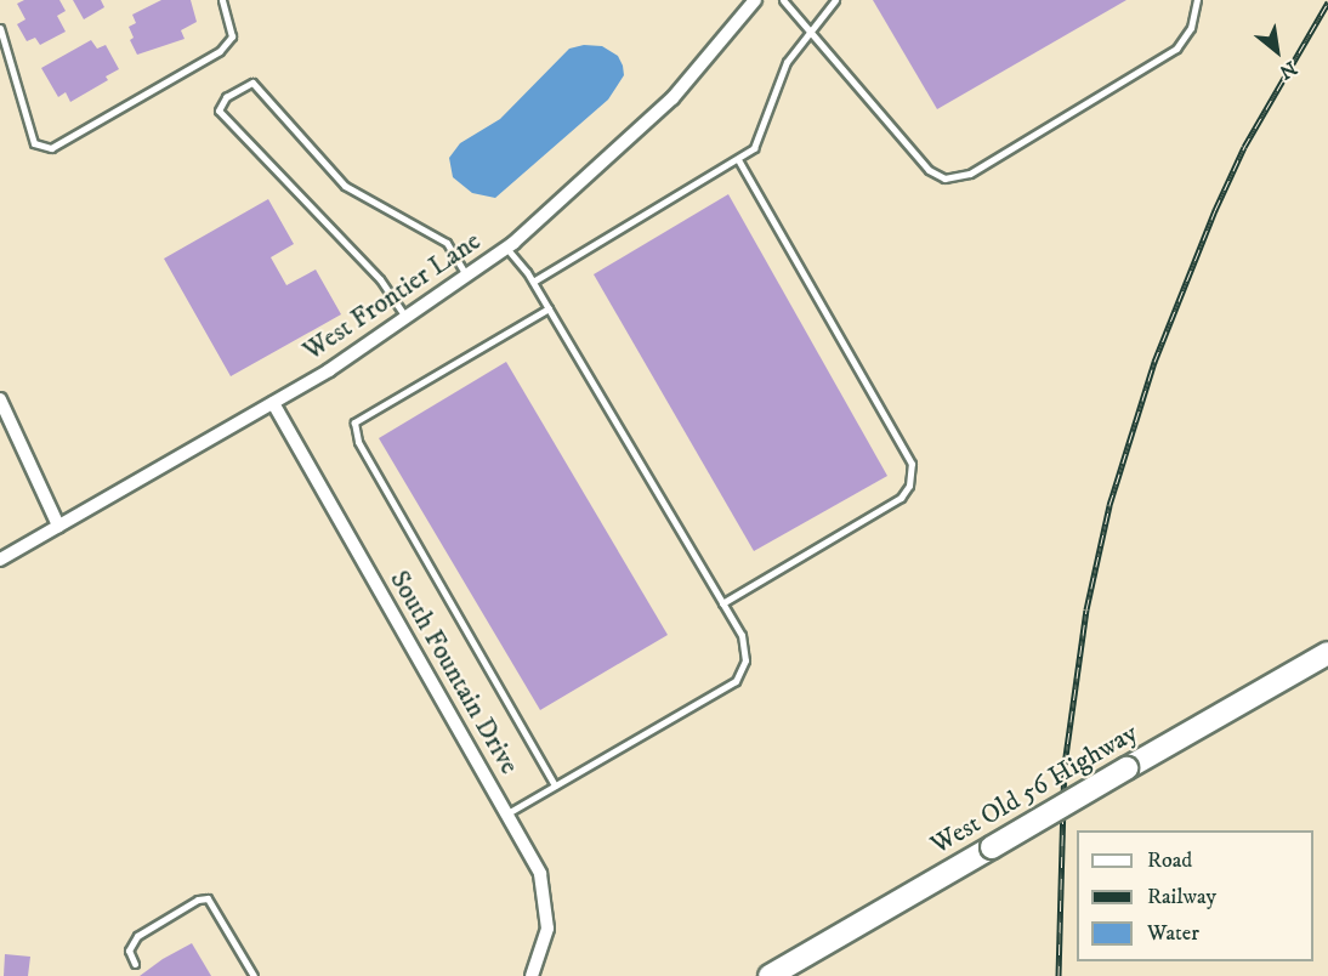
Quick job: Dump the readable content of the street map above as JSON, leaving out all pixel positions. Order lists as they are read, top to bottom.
{
  "streets": {
    "highway": ["West Old 56 Highway"],
    "street": ["West Frontier Lane", "South Fountain Drive"]
  },
  "crossings": [
    ["West Frontier Lane", "South Fountain Drive"]
  ],
  "legend": ["Road", "Railway", "Water"],
  "north": "bottom right"
}
